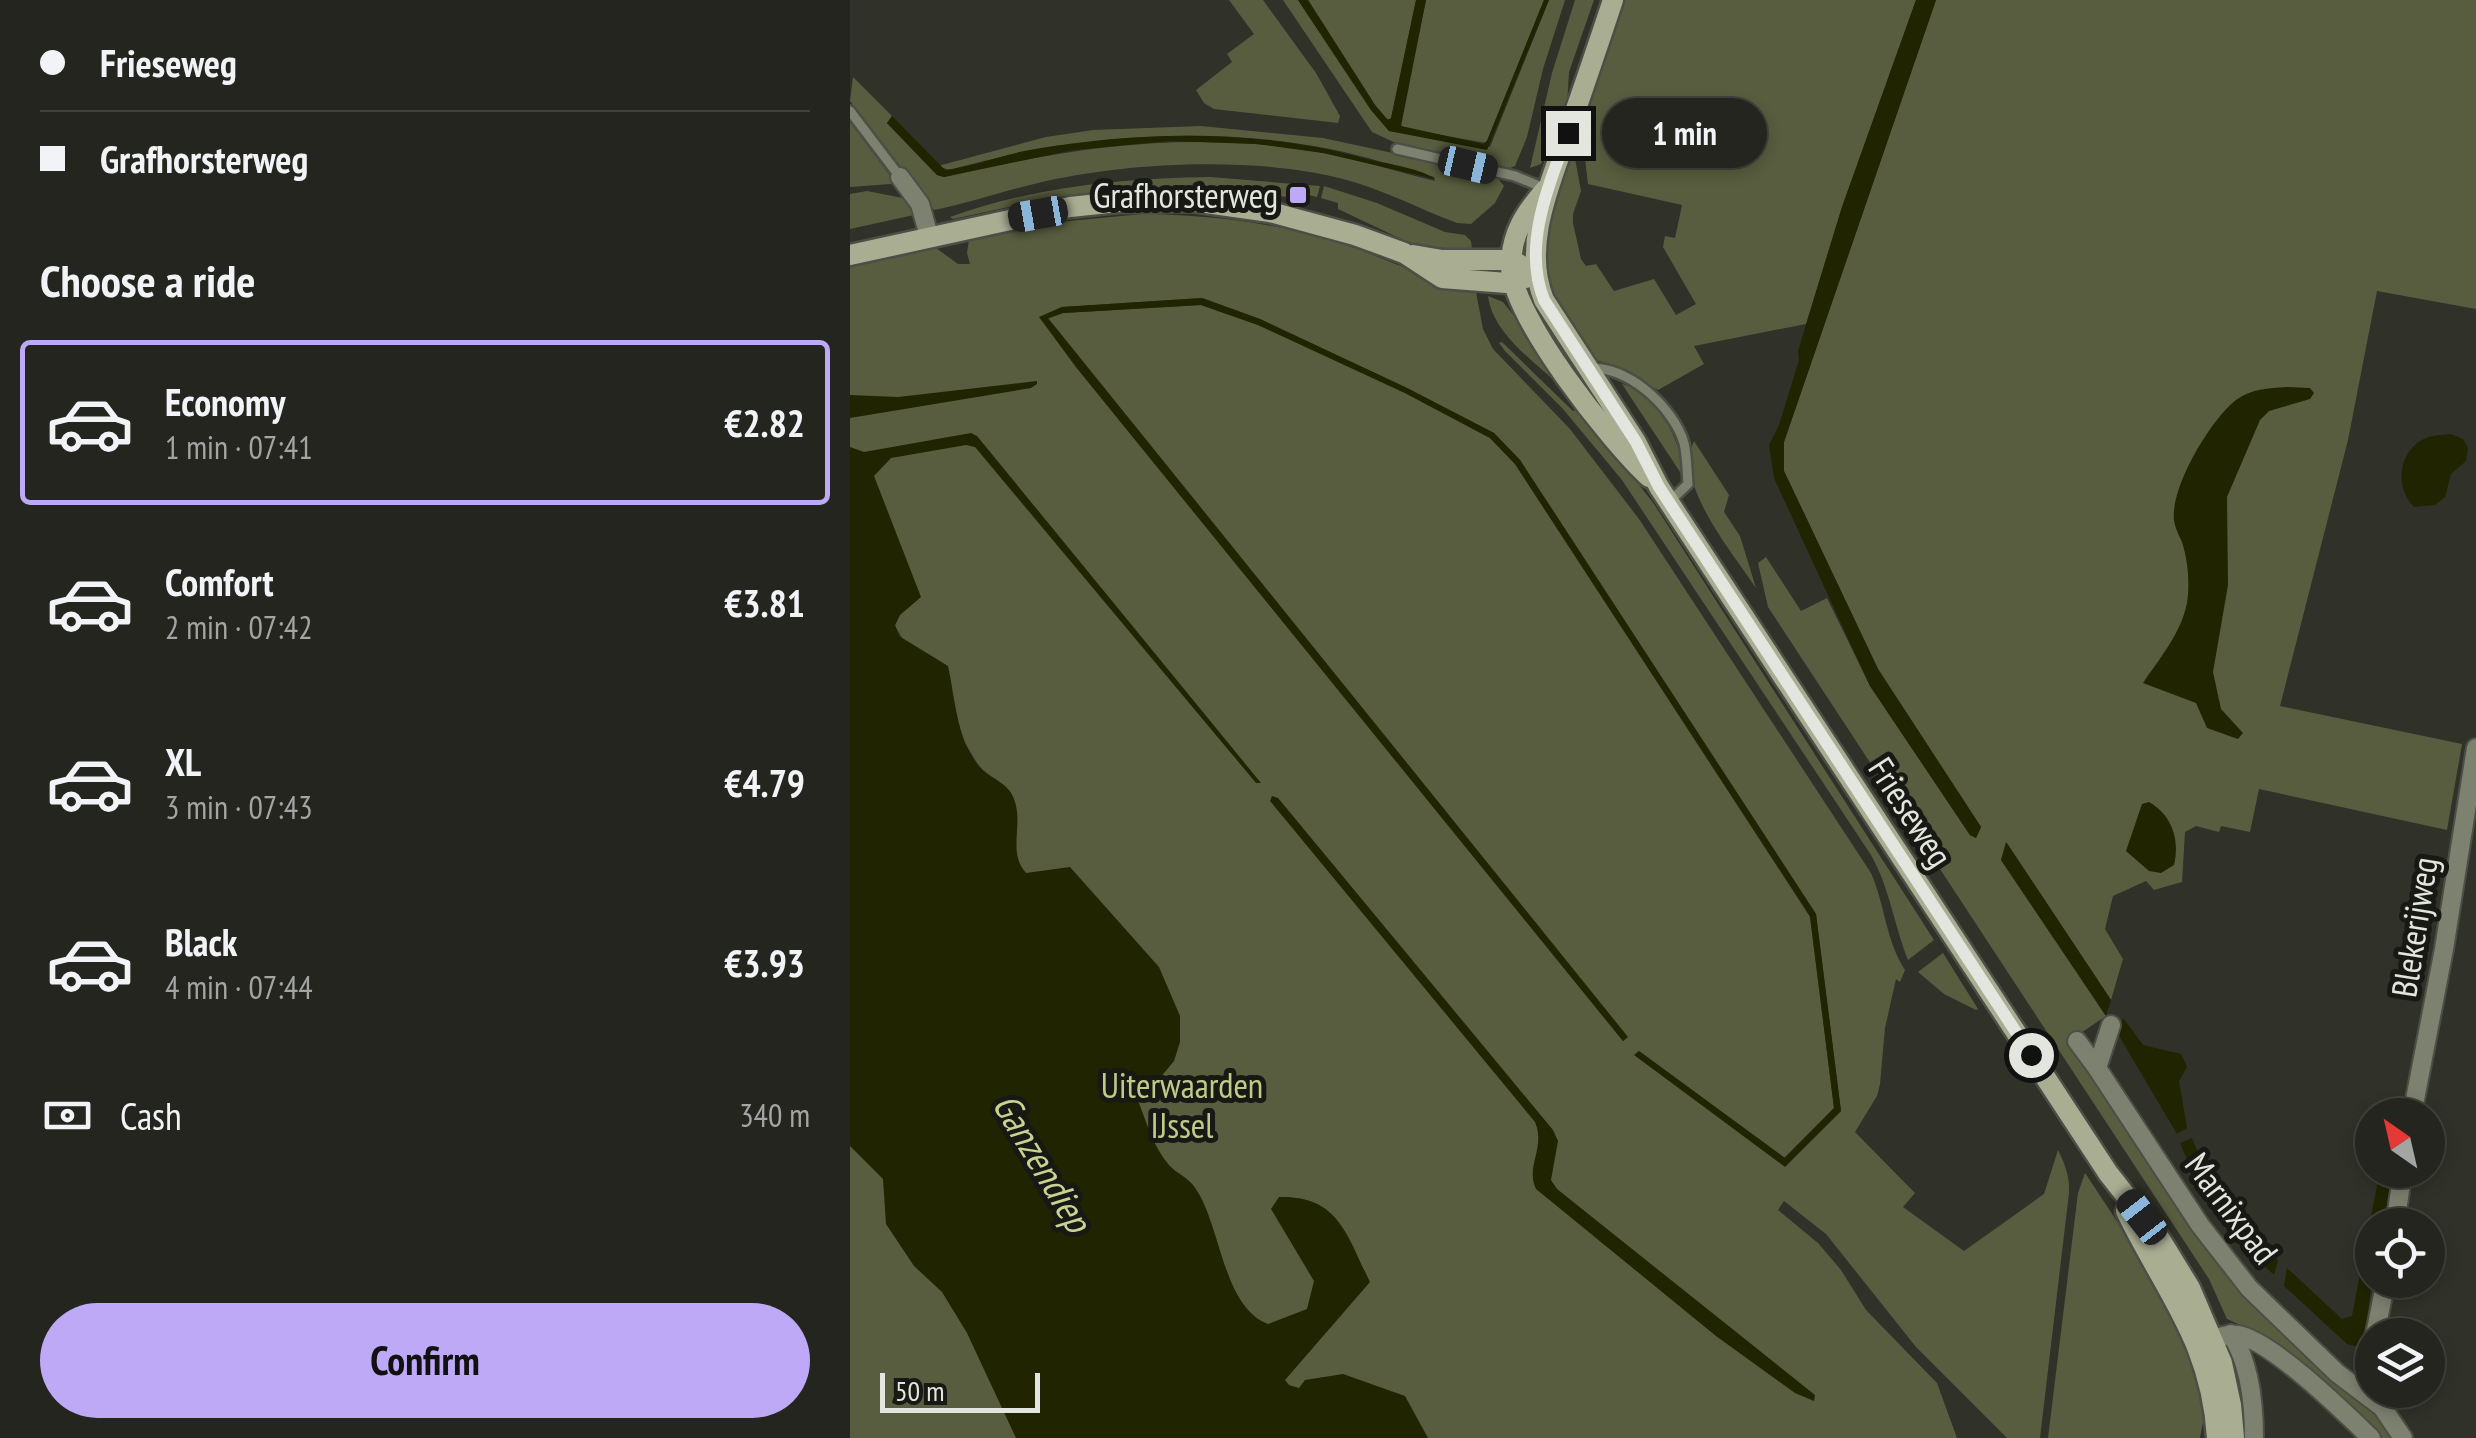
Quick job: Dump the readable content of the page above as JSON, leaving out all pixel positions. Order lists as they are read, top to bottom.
{
  "streets": {
    "main road": ["Frieseweg"],
    "street": ["Blekerijweg", "Marnixpad"]
  },
  "water": ["Ganzendiep"],
  "parks": ["Uiterwaarden IJssel"],
  "places": {
    "transit": ["Grafhorsterweg"]
  },
  "scale_bar": "50 m",
  "north": "top left",
  "page": {
    "banner": ["Frieseweg", "Grafhorsterweg"],
    "bubble": "1 min",
    "heading": "Choose a ride",
    "list": [
      {
        "name": "Economy",
        "note": "1 min · 07:41",
        "value": "€2.82"
      },
      {
        "name": "Comfort",
        "note": "2 min · 07:42",
        "value": "€3.81"
      },
      {
        "name": "XL",
        "note": "3 min · 07:43",
        "value": "€4.79"
      },
      {
        "name": "Black",
        "note": "4 min · 07:44",
        "value": "€3.93"
      }
    ],
    "pay": ["Cash", "340 m"],
    "buttons": "Confirm",
    "scale": "50 m"
  }
}
